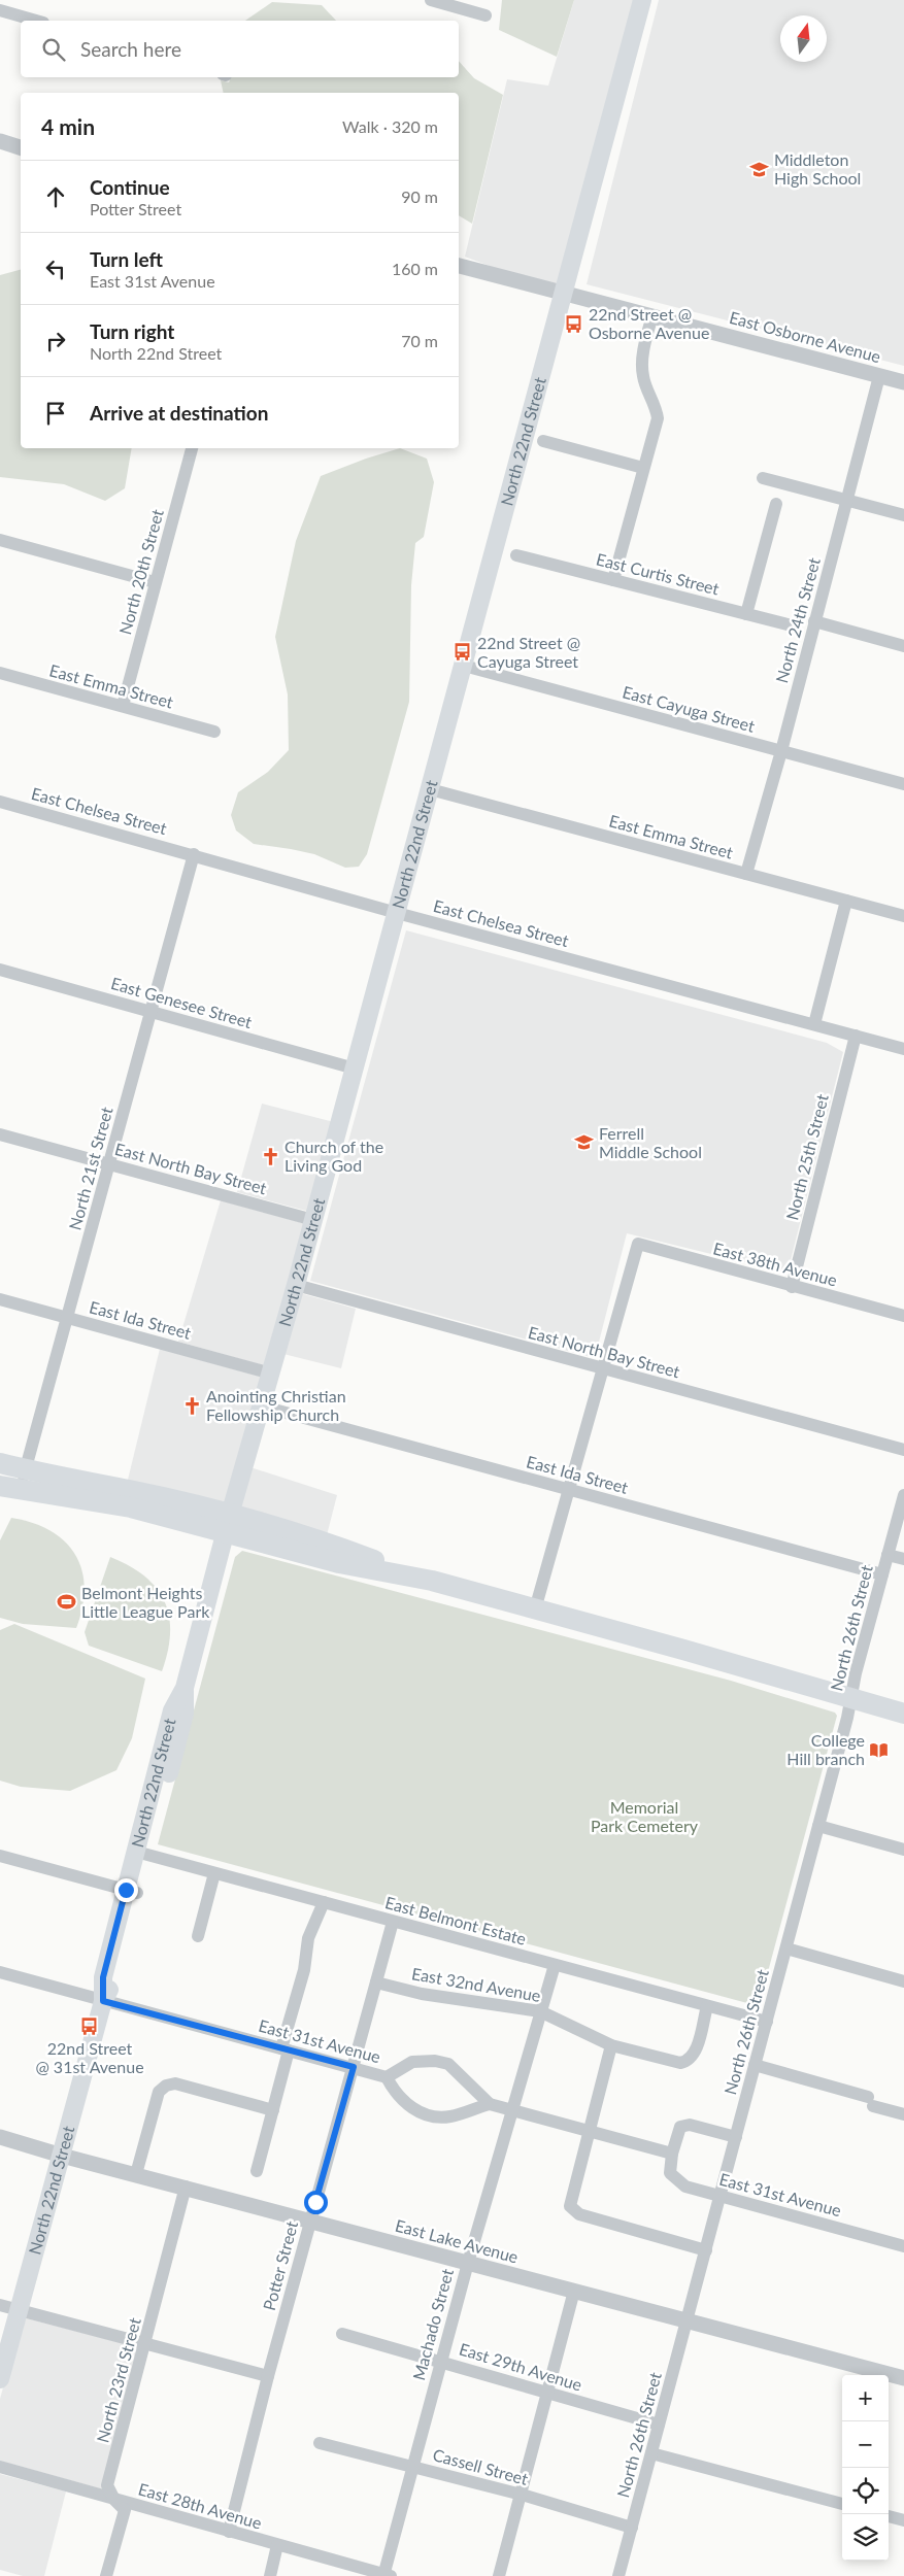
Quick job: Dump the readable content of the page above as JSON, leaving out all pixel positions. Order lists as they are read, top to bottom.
{
  "streets": {
    "main road": ["North 22nd Street"],
    "street": [
      "East Osborne Avenue",
      "North 20th Street",
      "East Curtis Street",
      "North 24th Street",
      "East Emma Street",
      "East Cayuga Street",
      "East Chelsea Street",
      "East Genesee Street",
      "North 25th Street",
      "North 21st Street",
      "East North Bay Street",
      "East 38th Avenue",
      "East Ida Street",
      "North 26th Street",
      "East Belmont Estate",
      "East 32nd Avenue",
      "East 31st Avenue",
      "East Lake Avenue",
      "Potter Street",
      "Machado Street",
      "East 29th Avenue",
      "North 23rd Street",
      "Cassell Street",
      "East 28th Avenue"
    ]
  },
  "crossings": [
    ["East Osborne Avenue", "North 22nd Street"],
    ["East Osborne Avenue", "North 24th Street"],
    ["North 22nd Street", "East Emma Street"],
    ["North 22nd Street", "East Cayuga Street"],
    ["North 22nd Street", "East Chelsea Street"],
    ["North 22nd Street", "East Genesee Street"],
    ["North 22nd Street", "East North Bay Street"],
    ["North 22nd Street", "East Ida Street"],
    ["North 22nd Street", "East Belmont Estate"],
    ["North 22nd Street", "East 31st Avenue"],
    ["North 22nd Street", "East Lake Avenue"],
    ["North 20th Street", "East Emma Street"],
    ["North 24th Street", "East Emma Street"],
    ["North 24th Street", "East Cayuga Street"],
    ["East Chelsea Street", "North 25th Street"],
    ["East Chelsea Street", "North 21st Street"],
    ["East Genesee Street", "North 21st Street"],
    ["North 25th Street", "East 38th Avenue"],
    ["North 21st Street", "East North Bay Street"],
    ["North 21st Street", "East Ida Street"],
    ["East North Bay Street", "East 38th Avenue"],
    ["East Ida Street", "North 26th Street"],
    ["North 26th Street", "East Belmont Estate"],
    ["North 26th Street", "East 31st Avenue"],
    ["North 26th Street", "East Lake Avenue"],
    ["North 26th Street", "East 29th Avenue"],
    ["North 26th Street", "Cassell Street"],
    ["East Belmont Estate", "East 32nd Avenue"],
    ["East Belmont Estate", "Potter Street"],
    ["East Belmont Estate", "Machado Street"],
    ["East 32nd Avenue", "Potter Street"],
    ["East 32nd Avenue", "Machado Street"],
    ["East 31st Avenue", "Potter Street"],
    ["East Lake Avenue", "Potter Street"],
    ["East Lake Avenue", "Machado Street"],
    ["East Lake Avenue", "North 23rd Street"],
    ["Potter Street", "East 28th Avenue"],
    ["Machado Street", "East 29th Avenue"],
    ["Machado Street", "Cassell Street"],
    ["Machado Street", "East 28th Avenue"],
    ["North 23rd Street", "East 28th Avenue"]
  ],
  "parks": ["Memorial Park Cemetery"],
  "places": {
    "school or university": ["Middleton High School", "Ferrell Middle School"],
    "bus stop": ["22nd Street @ Osborne Avenue", "22nd Street @ Cayuga Street", "22nd Street @ 31st Avenue"],
    "church": ["Church of the Living God", "Anointing Christian Fellowship Church"],
    "sports": ["Belmont Heights Little League Park"],
    "library": ["College Hill branch"]
  },
  "north": "top",
  "page": {
    "search": "Search here",
    "heading": ["4 min", "Walk · 320 m"],
    "list": [
      ["Continue", "Potter Street", "90 m"],
      ["Turn left", "East 31st Avenue", "160 m"],
      ["Turn right", "North 22nd Street", "70 m"],
      "Arrive at destination"
    ],
    "map_buttons": ["+", "−"]
  }
}
